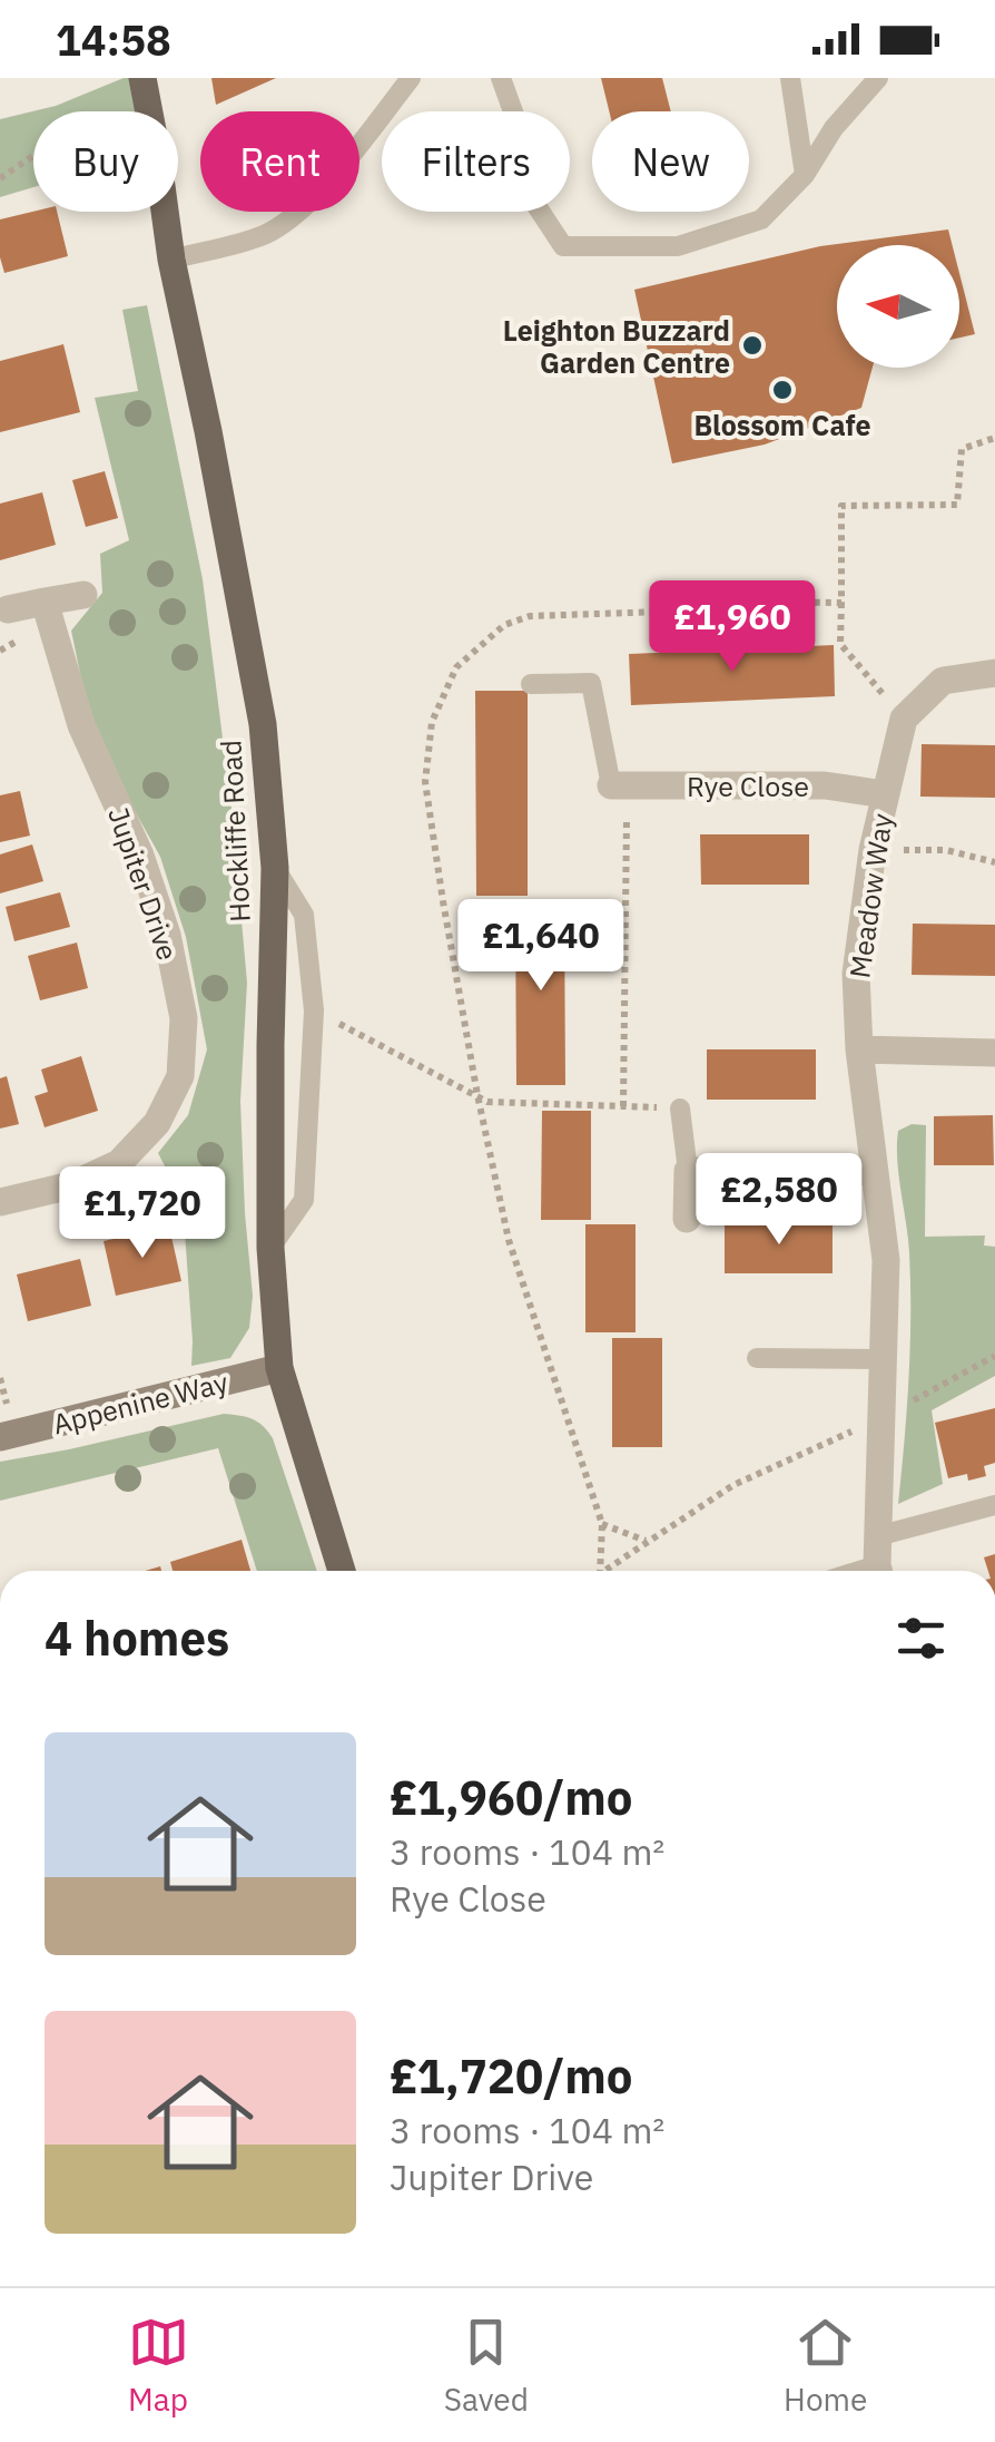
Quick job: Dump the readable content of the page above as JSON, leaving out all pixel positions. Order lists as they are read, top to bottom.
{
  "streets": {
    "main road": ["Hockliffe Road"],
    "street": [
      "Rye Close",
      "Jupiter Drive",
      "Meadow Way",
      "Appenine Way"
    ]
  },
  "crossings": [
    ["Rye Close", "Meadow Way"],
    ["Hockliffe Road", "Appenine Way"]
  ],
  "places": ["Leighton Buzzard Garden Centre", "Blossom Cafe"],
  "north": "left",
  "page": {
    "status": "14:58",
    "chip": [
      "Buy",
      "Rent",
      "Filters",
      "New"
    ],
    "price": [
      "£1,960",
      "£1,640",
      "£2,580",
      "£1,720"
    ],
    "heading": "4 homes",
    "list": [
      {
        "name": "£1,960/mo",
        "note": "3 rooms · 104 m² · Rye Close"
      },
      {
        "name": "£1,720/mo",
        "note": "3 rooms · 104 m² · Jupiter Drive"
      }
    ],
    "tabs": ["Map", "Saved", "Home"]
  }
}
